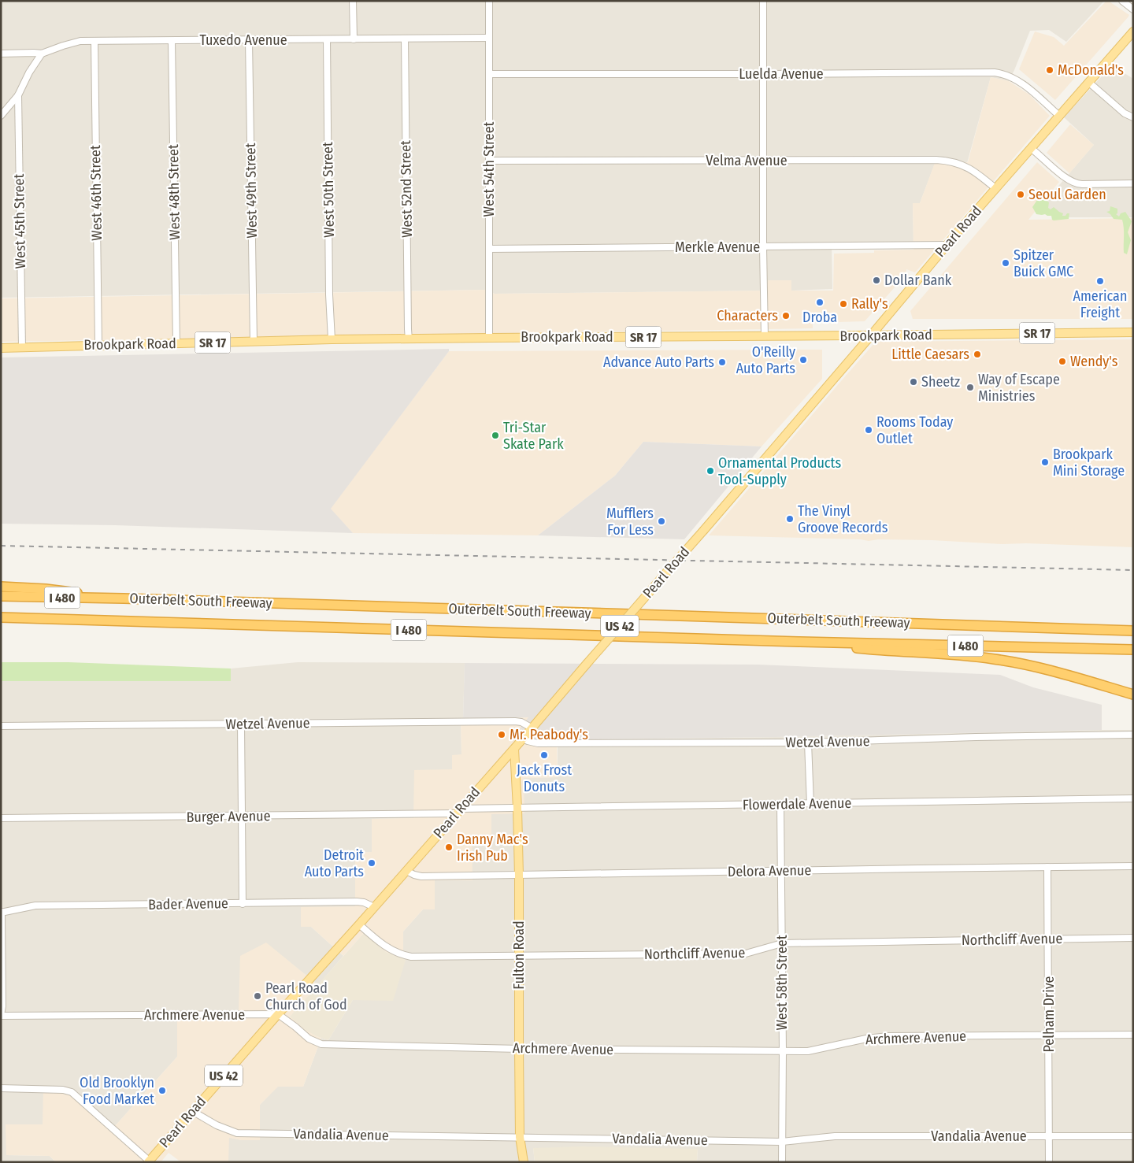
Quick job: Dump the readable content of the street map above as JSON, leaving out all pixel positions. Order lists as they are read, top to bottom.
{
  "streets": {
    "highway": ["I 480", "Outerbelt South Freeway"],
    "main road": [
      "Pearl Road",
      "SR 17",
      "Brookpark Road",
      "US 42",
      "Fulton Road"
    ],
    "street": [
      "Tuxedo Avenue",
      "Luelda Avenue",
      "Velma Avenue",
      "West 54th Street",
      "West 52nd Street",
      "West 50th Street",
      "West 49th Street",
      "West 48th Street",
      "West 46th Street",
      "West 45th Street",
      "Merkle Avenue",
      "Wetzel Avenue",
      "Flowerdale Avenue",
      "Burger Avenue",
      "Delora Avenue",
      "Bader Avenue",
      "Northcliff Avenue",
      "West 58th Street",
      "Pelham Drive",
      "Archmere Avenue",
      "Vandalia Avenue"
    ]
  },
  "crossings": [
    ["Tuxedo Avenue", "West 54th Street"],
    ["Tuxedo Avenue", "West 52nd Street"],
    ["Tuxedo Avenue", "West 50th Street"],
    ["Tuxedo Avenue", "West 49th Street"],
    ["Tuxedo Avenue", "West 48th Street"],
    ["Tuxedo Avenue", "West 46th Street"],
    ["Luelda Avenue", "West 54th Street"],
    ["Luelda Avenue", "Pearl Road"],
    ["Velma Avenue", "West 54th Street"],
    ["Velma Avenue", "Pearl Road"],
    ["West 54th Street", "Merkle Avenue"],
    ["West 54th Street", "Brookpark Road"],
    ["West 52nd Street", "Brookpark Road"],
    ["West 50th Street", "Brookpark Road"],
    ["West 49th Street", "Brookpark Road"],
    ["West 48th Street", "Brookpark Road"],
    ["West 46th Street", "Brookpark Road"],
    ["West 45th Street", "Brookpark Road"],
    ["Pearl Road", "Merkle Avenue"],
    ["Pearl Road", "Brookpark Road"],
    ["Pearl Road", "Wetzel Avenue"],
    ["Pearl Road", "Flowerdale Avenue"],
    ["Pearl Road", "Burger Avenue"],
    ["Pearl Road", "Delora Avenue"],
    ["Pearl Road", "Bader Avenue"],
    ["Pearl Road", "Northcliff Avenue"],
    ["Pearl Road", "Fulton Road"],
    ["Pearl Road", "Archmere Avenue"],
    ["Pearl Road", "Vandalia Avenue"],
    ["Flowerdale Avenue", "Burger Avenue"],
    ["Flowerdale Avenue", "Fulton Road"],
    ["Flowerdale Avenue", "West 58th Street"],
    ["Delora Avenue", "Fulton Road"],
    ["Delora Avenue", "West 58th Street"],
    ["Delora Avenue", "Pelham Drive"],
    ["Northcliff Avenue", "Fulton Road"],
    ["Northcliff Avenue", "West 58th Street"],
    ["Northcliff Avenue", "Pelham Drive"],
    ["Fulton Road", "Archmere Avenue"],
    ["Fulton Road", "Vandalia Avenue"],
    ["West 58th Street", "Archmere Avenue"],
    ["West 58th Street", "Vandalia Avenue"],
    ["Pelham Drive", "Archmere Avenue"],
    ["Pelham Drive", "Vandalia Avenue"]
  ],
  "places": [
    "McDonald's",
    "Seoul Garden",
    "Spitzer Buick GMC",
    "Dollar Bank",
    "American Freight",
    "Droba",
    "Rally's",
    "Characters",
    "Little Caesars",
    "O'Reilly Auto Parts",
    "Wendy's",
    "Advance Auto Parts",
    "Sheetz",
    "Way of Escape Ministries",
    "Rooms Today Outlet",
    "Tri-Star Skate Park",
    "Brookpark Mini Storage",
    "Ornamental Products Tool-Supply",
    "The Vinyl Groove Records",
    "Mufflers For Less",
    "Mr. Peabody's",
    "Jack Frost Donuts",
    "Danny Mac's Irish Pub",
    "Detroit Auto Parts",
    "Pearl Road Church of God",
    "Old Brooklyn Food Market"
  ]
}
